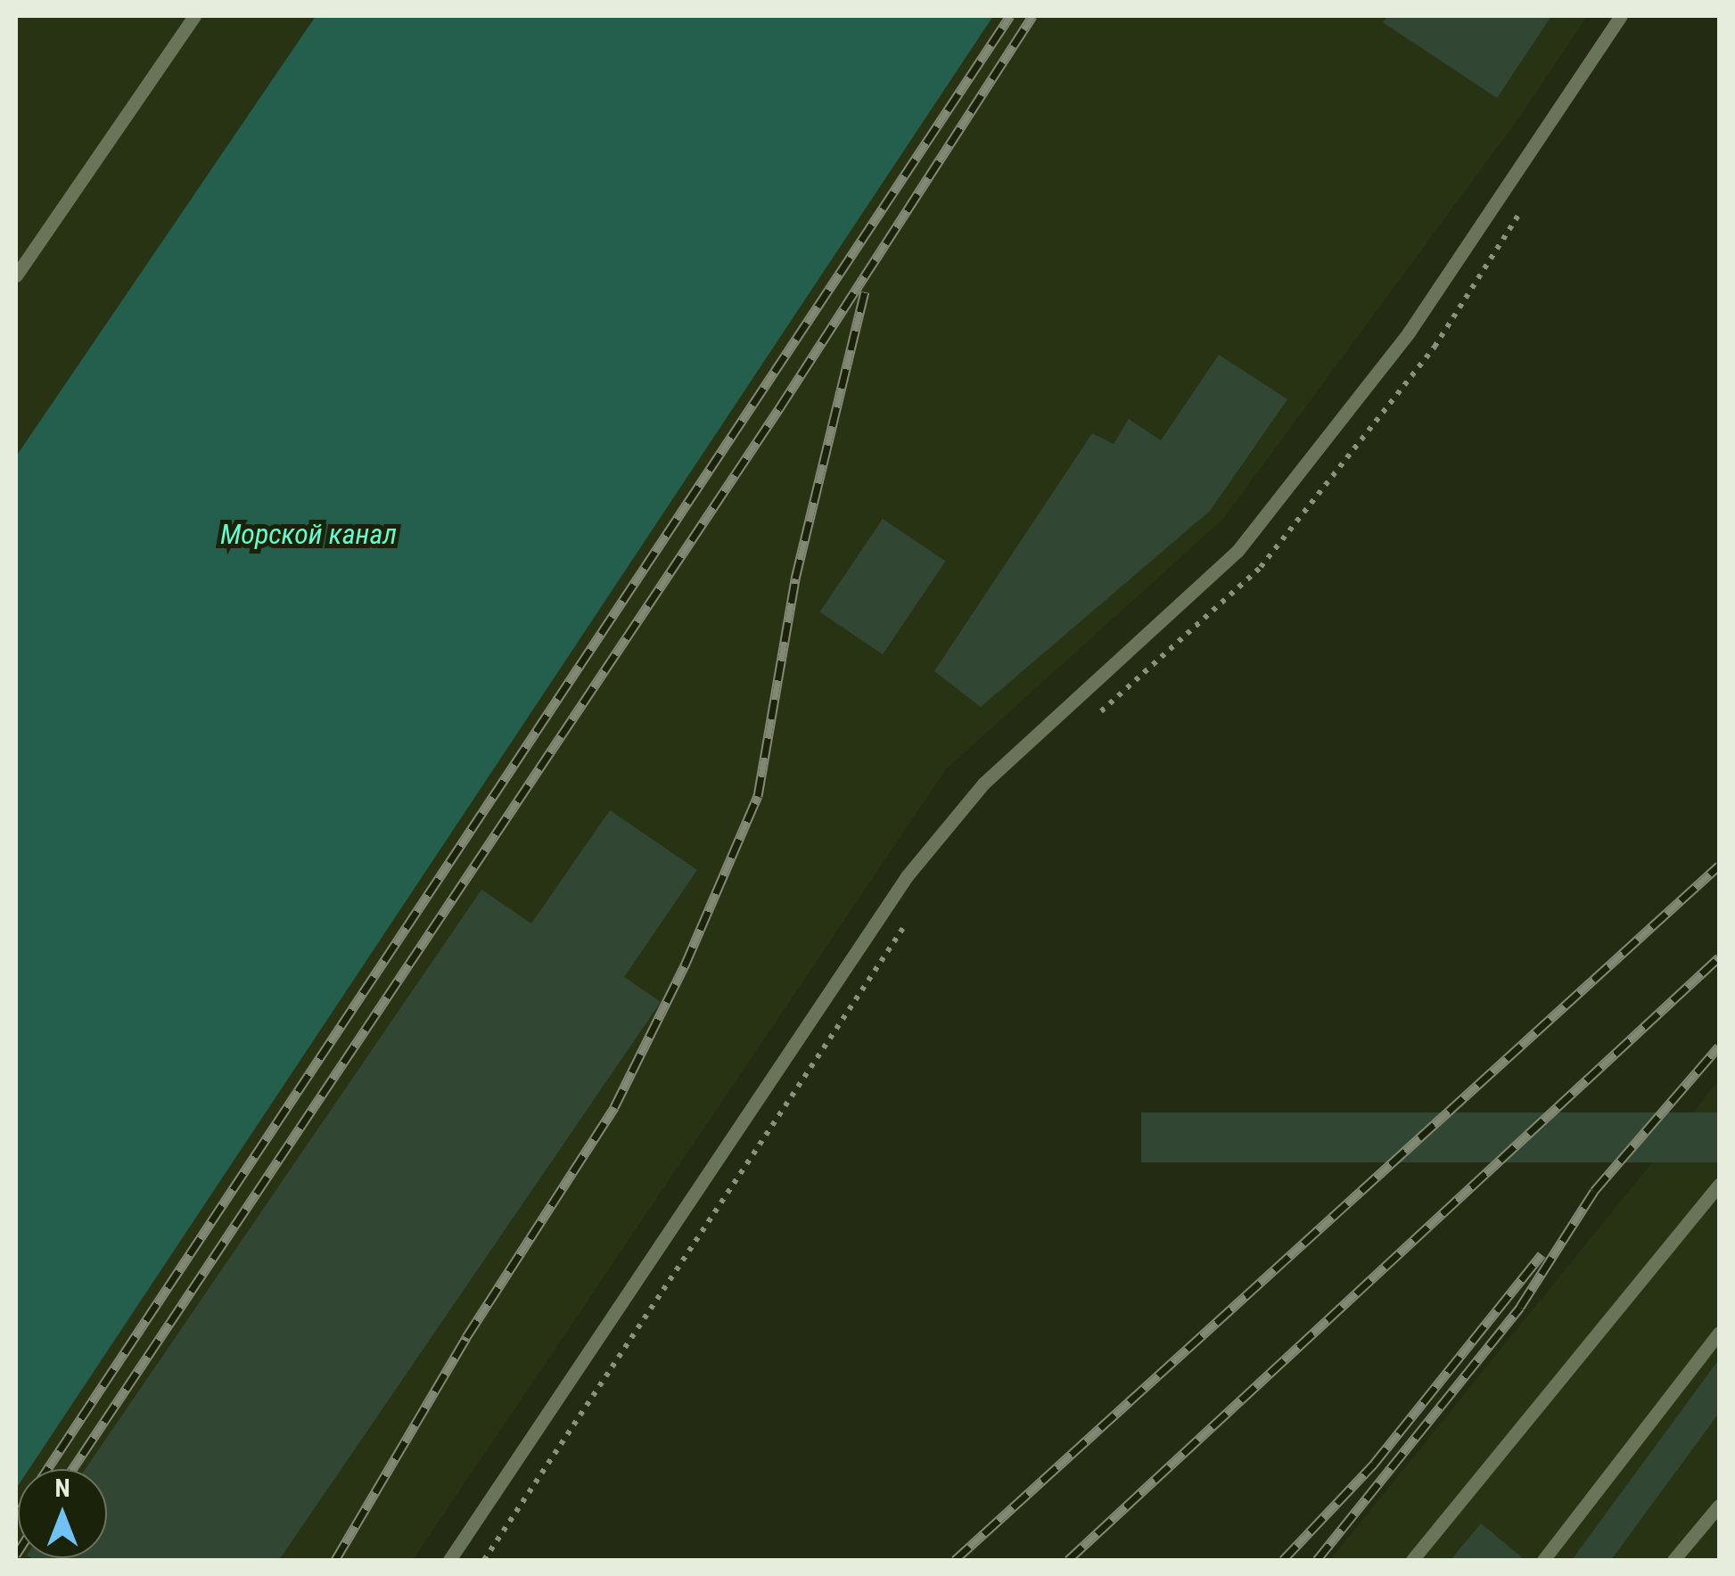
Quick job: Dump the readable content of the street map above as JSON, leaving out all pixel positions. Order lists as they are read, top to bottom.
{
  "water": ["Морской канал"],
  "north": "top"
}
